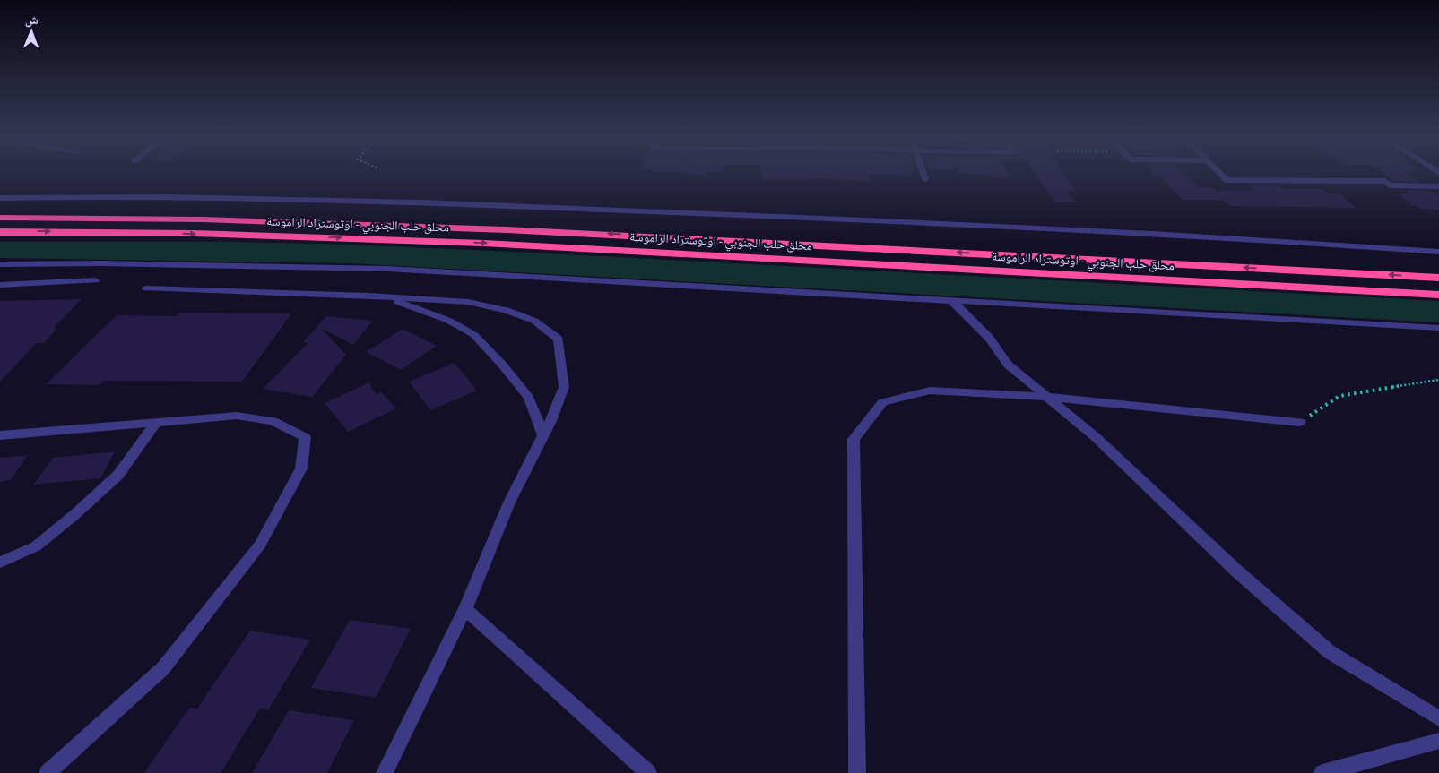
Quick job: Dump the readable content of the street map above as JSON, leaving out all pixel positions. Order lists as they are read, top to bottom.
{
  "streets": {
    "highway": ["محلق حلب الجنوبي - اوتوستراد الراموسة"]
  },
  "north": "top"
}
